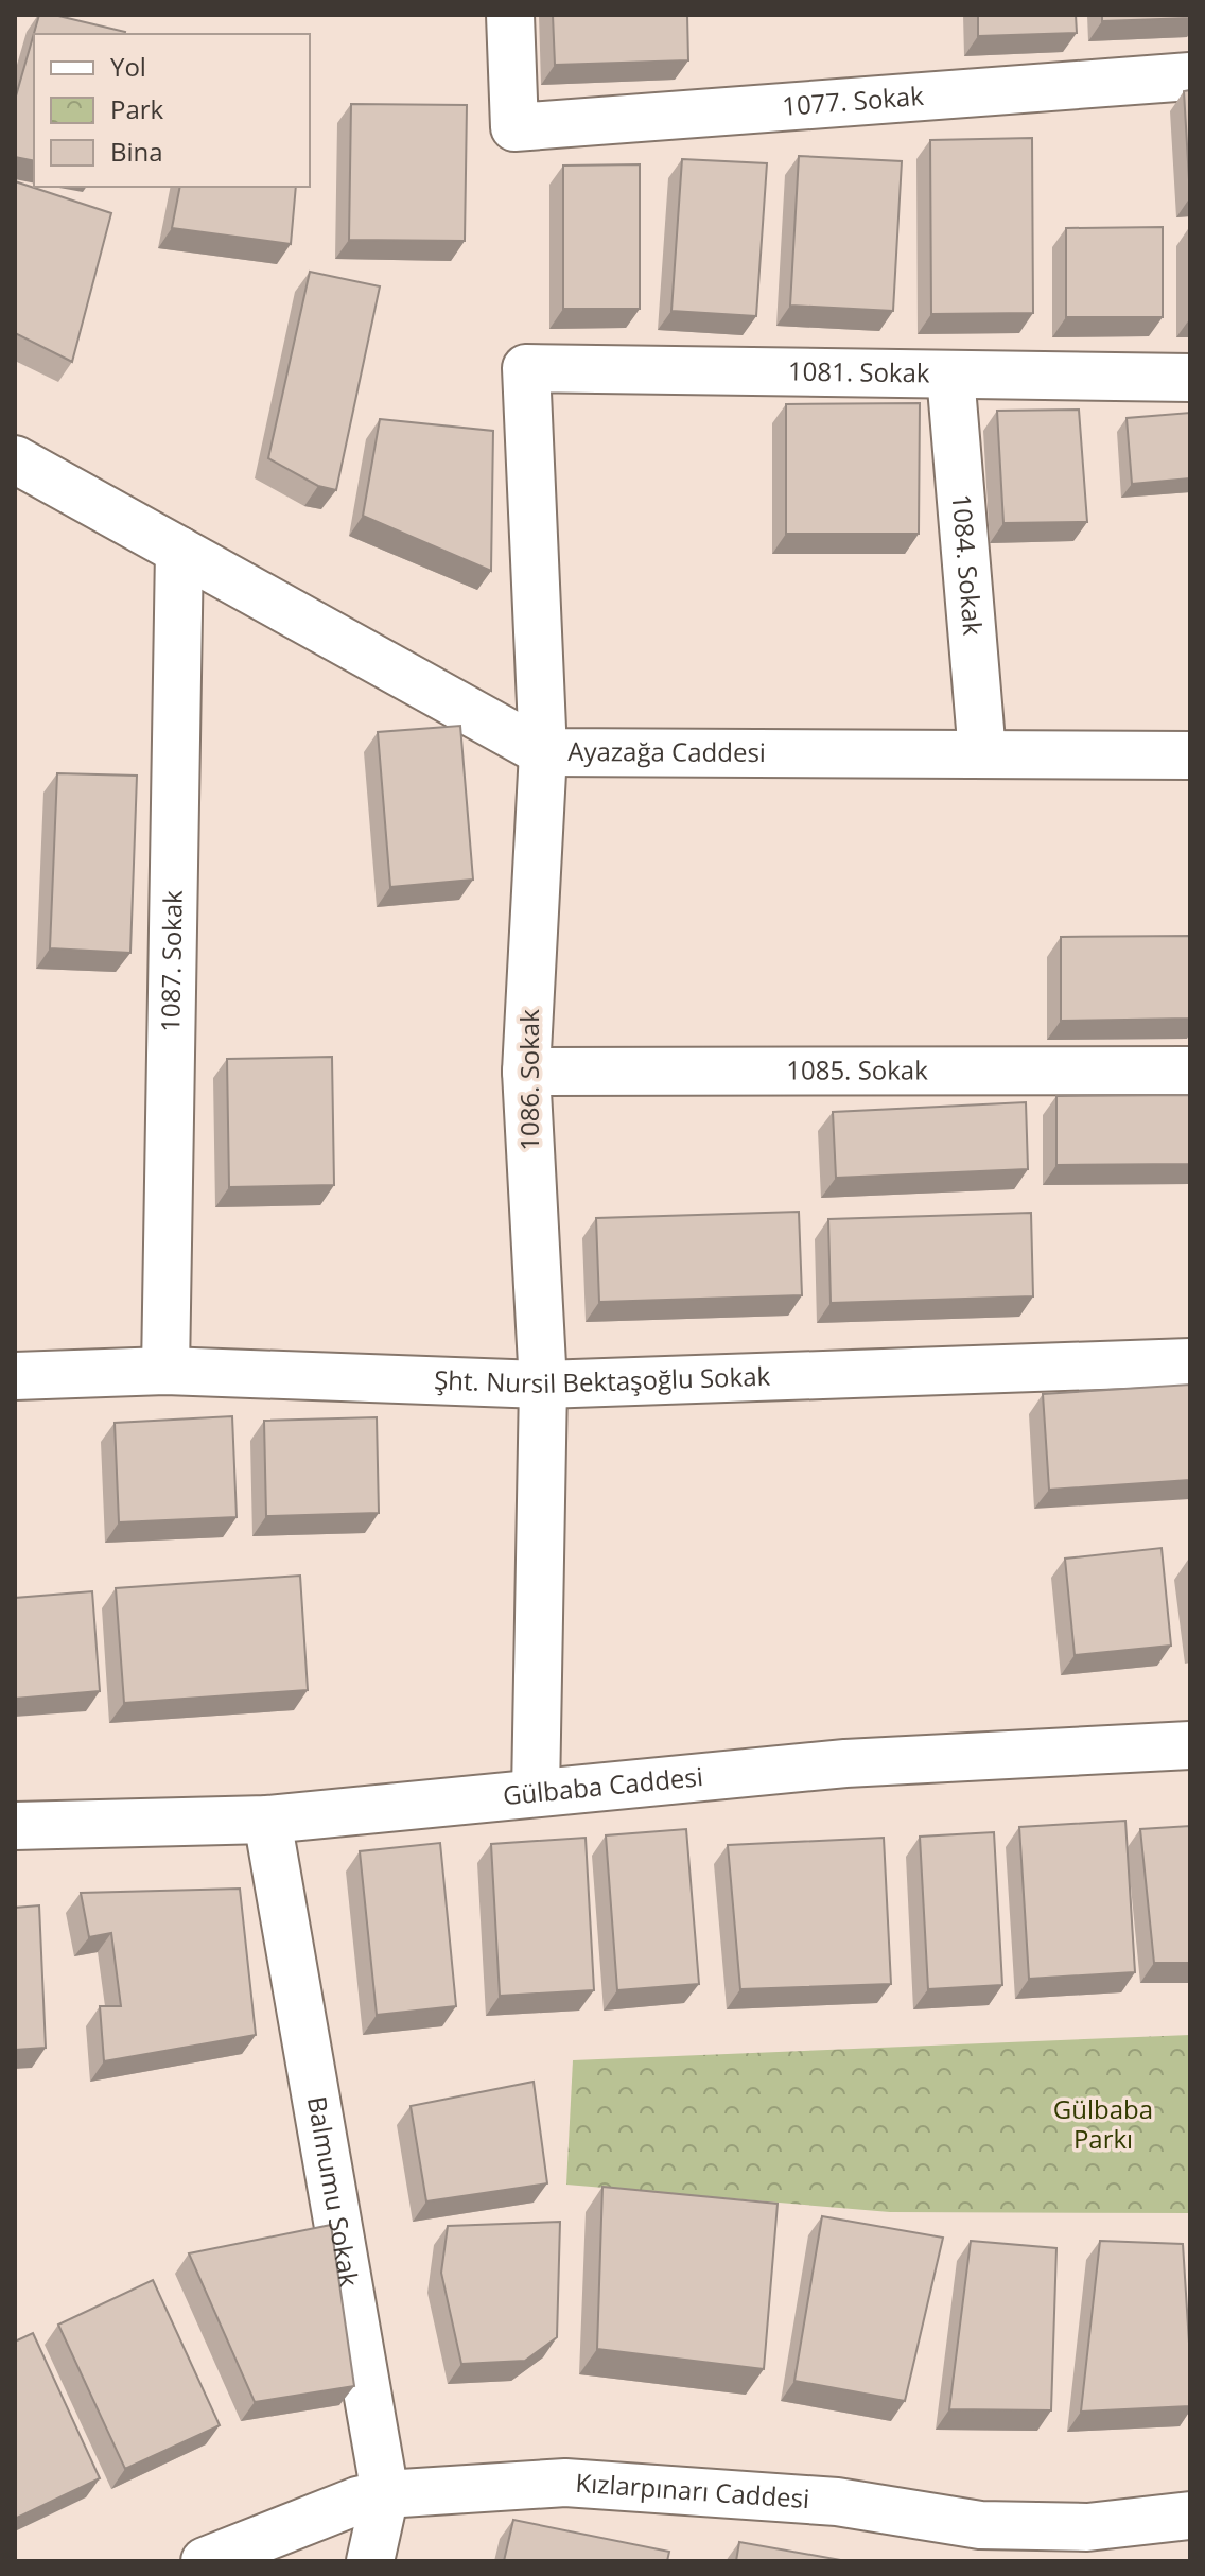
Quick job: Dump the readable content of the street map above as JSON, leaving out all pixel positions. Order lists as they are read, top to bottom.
{
  "streets": {
    "street": [
      "1077. Sokak",
      "1081. Sokak",
      "1084. Sokak",
      "Ayazağa Caddesi",
      "1087. Sokak",
      "1085. Sokak",
      "1086. Sokak",
      "Şht. Nursil Bektaşoğlu Sokak",
      "Gülbaba Caddesi",
      "Balmumu Sokak",
      "Kızlarpınarı Caddesi"
    ]
  },
  "crossings": [
    ["1081. Sokak", "1084. Sokak"],
    ["1081. Sokak", "1086. Sokak"],
    ["1084. Sokak", "Ayazağa Caddesi"],
    ["Ayazağa Caddesi", "1087. Sokak"],
    ["Ayazağa Caddesi", "1086. Sokak"],
    ["1087. Sokak", "Şht. Nursil Bektaşoğlu Sokak"],
    ["1085. Sokak", "1086. Sokak"],
    ["1086. Sokak", "Şht. Nursil Bektaşoğlu Sokak"],
    ["1086. Sokak", "Gülbaba Caddesi"],
    ["Gülbaba Caddesi", "Balmumu Sokak"],
    ["Balmumu Sokak", "Kızlarpınarı Caddesi"]
  ],
  "parks": ["Gülbaba Parkı"],
  "legend": ["Yol", "Park", "Bina"]
}
